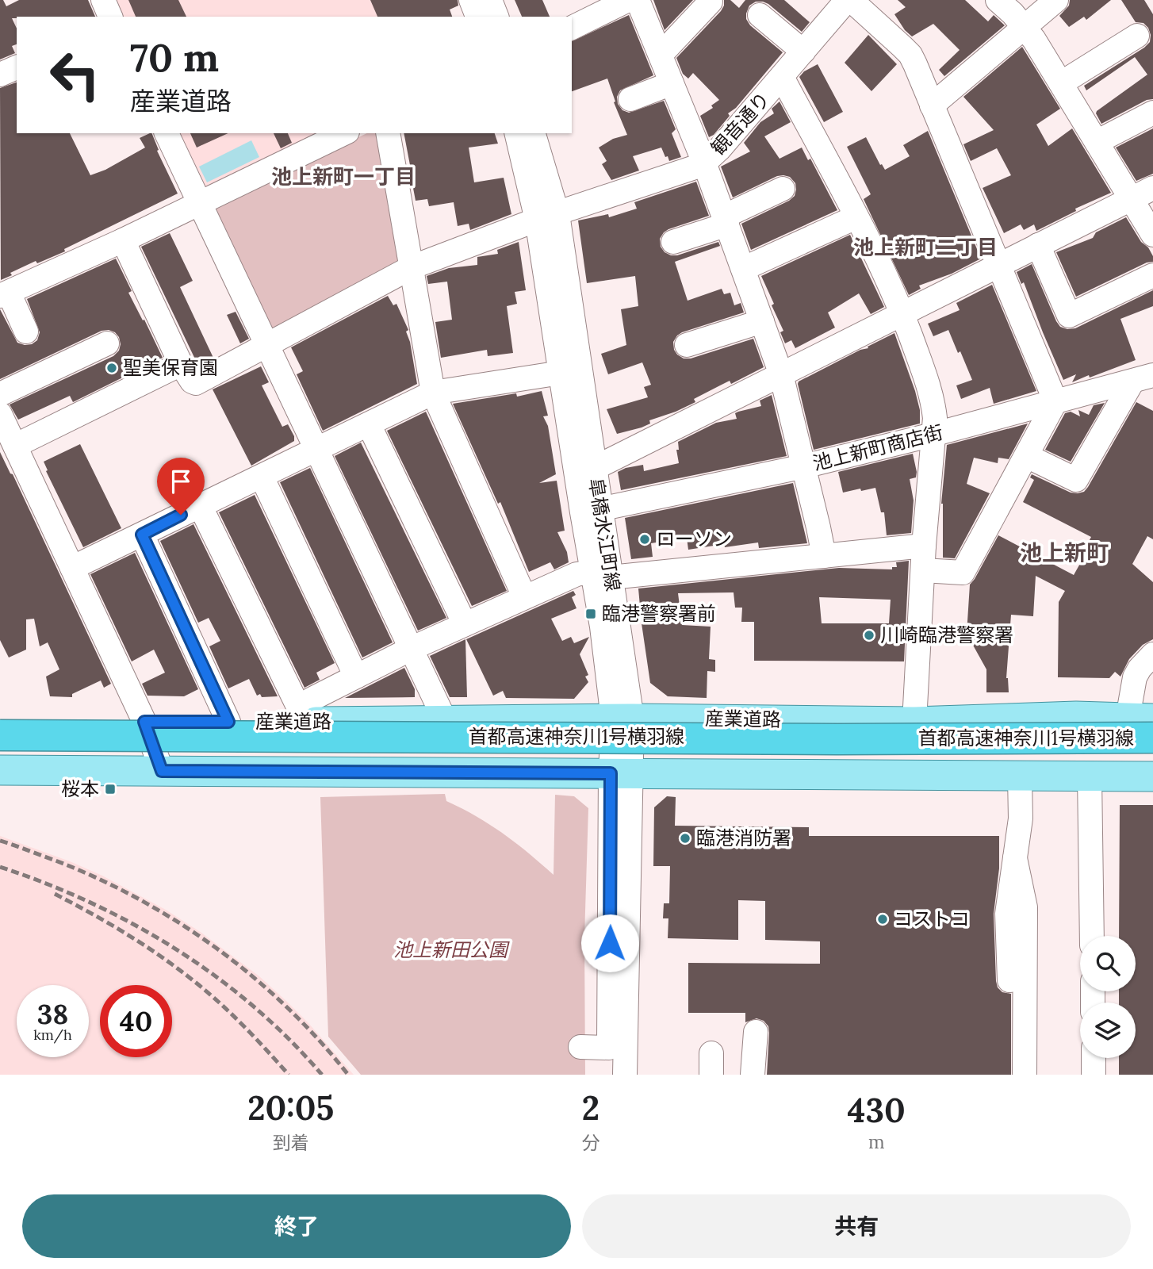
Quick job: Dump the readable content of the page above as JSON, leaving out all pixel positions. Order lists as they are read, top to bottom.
{
  "streets": {
    "highway": ["首都高速神奈川1号横羽線"],
    "main road": ["産業道路"],
    "street": ["観音通り", "池上新町商店街", "皐橋水江町線"]
  },
  "crossings": [
    ["観音通り", "皐橋水江町線"],
    ["池上新町商店街", "皐橋水江町線"],
    ["皐橋水江町線", "産業道路"]
  ],
  "districts": ["池上新町一丁目", "池上新町二丁目", "池上新町"],
  "parks": ["池上新田公園"],
  "places": {
    "other": [
      "聖美保育園",
      "ローソン",
      "川崎臨港警察署",
      "臨港消防署",
      "コストコ"
    ],
    "transit": ["臨港警察署前", "桜本"]
  },
  "page": {
    "turn": ["70 m", "産業道路"],
    "speed": "38 km/h",
    "limit": "40",
    "eta": [
      "20:05",
      "到着",
      "2",
      "分",
      "430",
      "m"
    ],
    "buttons": ["終了", "共有"]
  }
}
